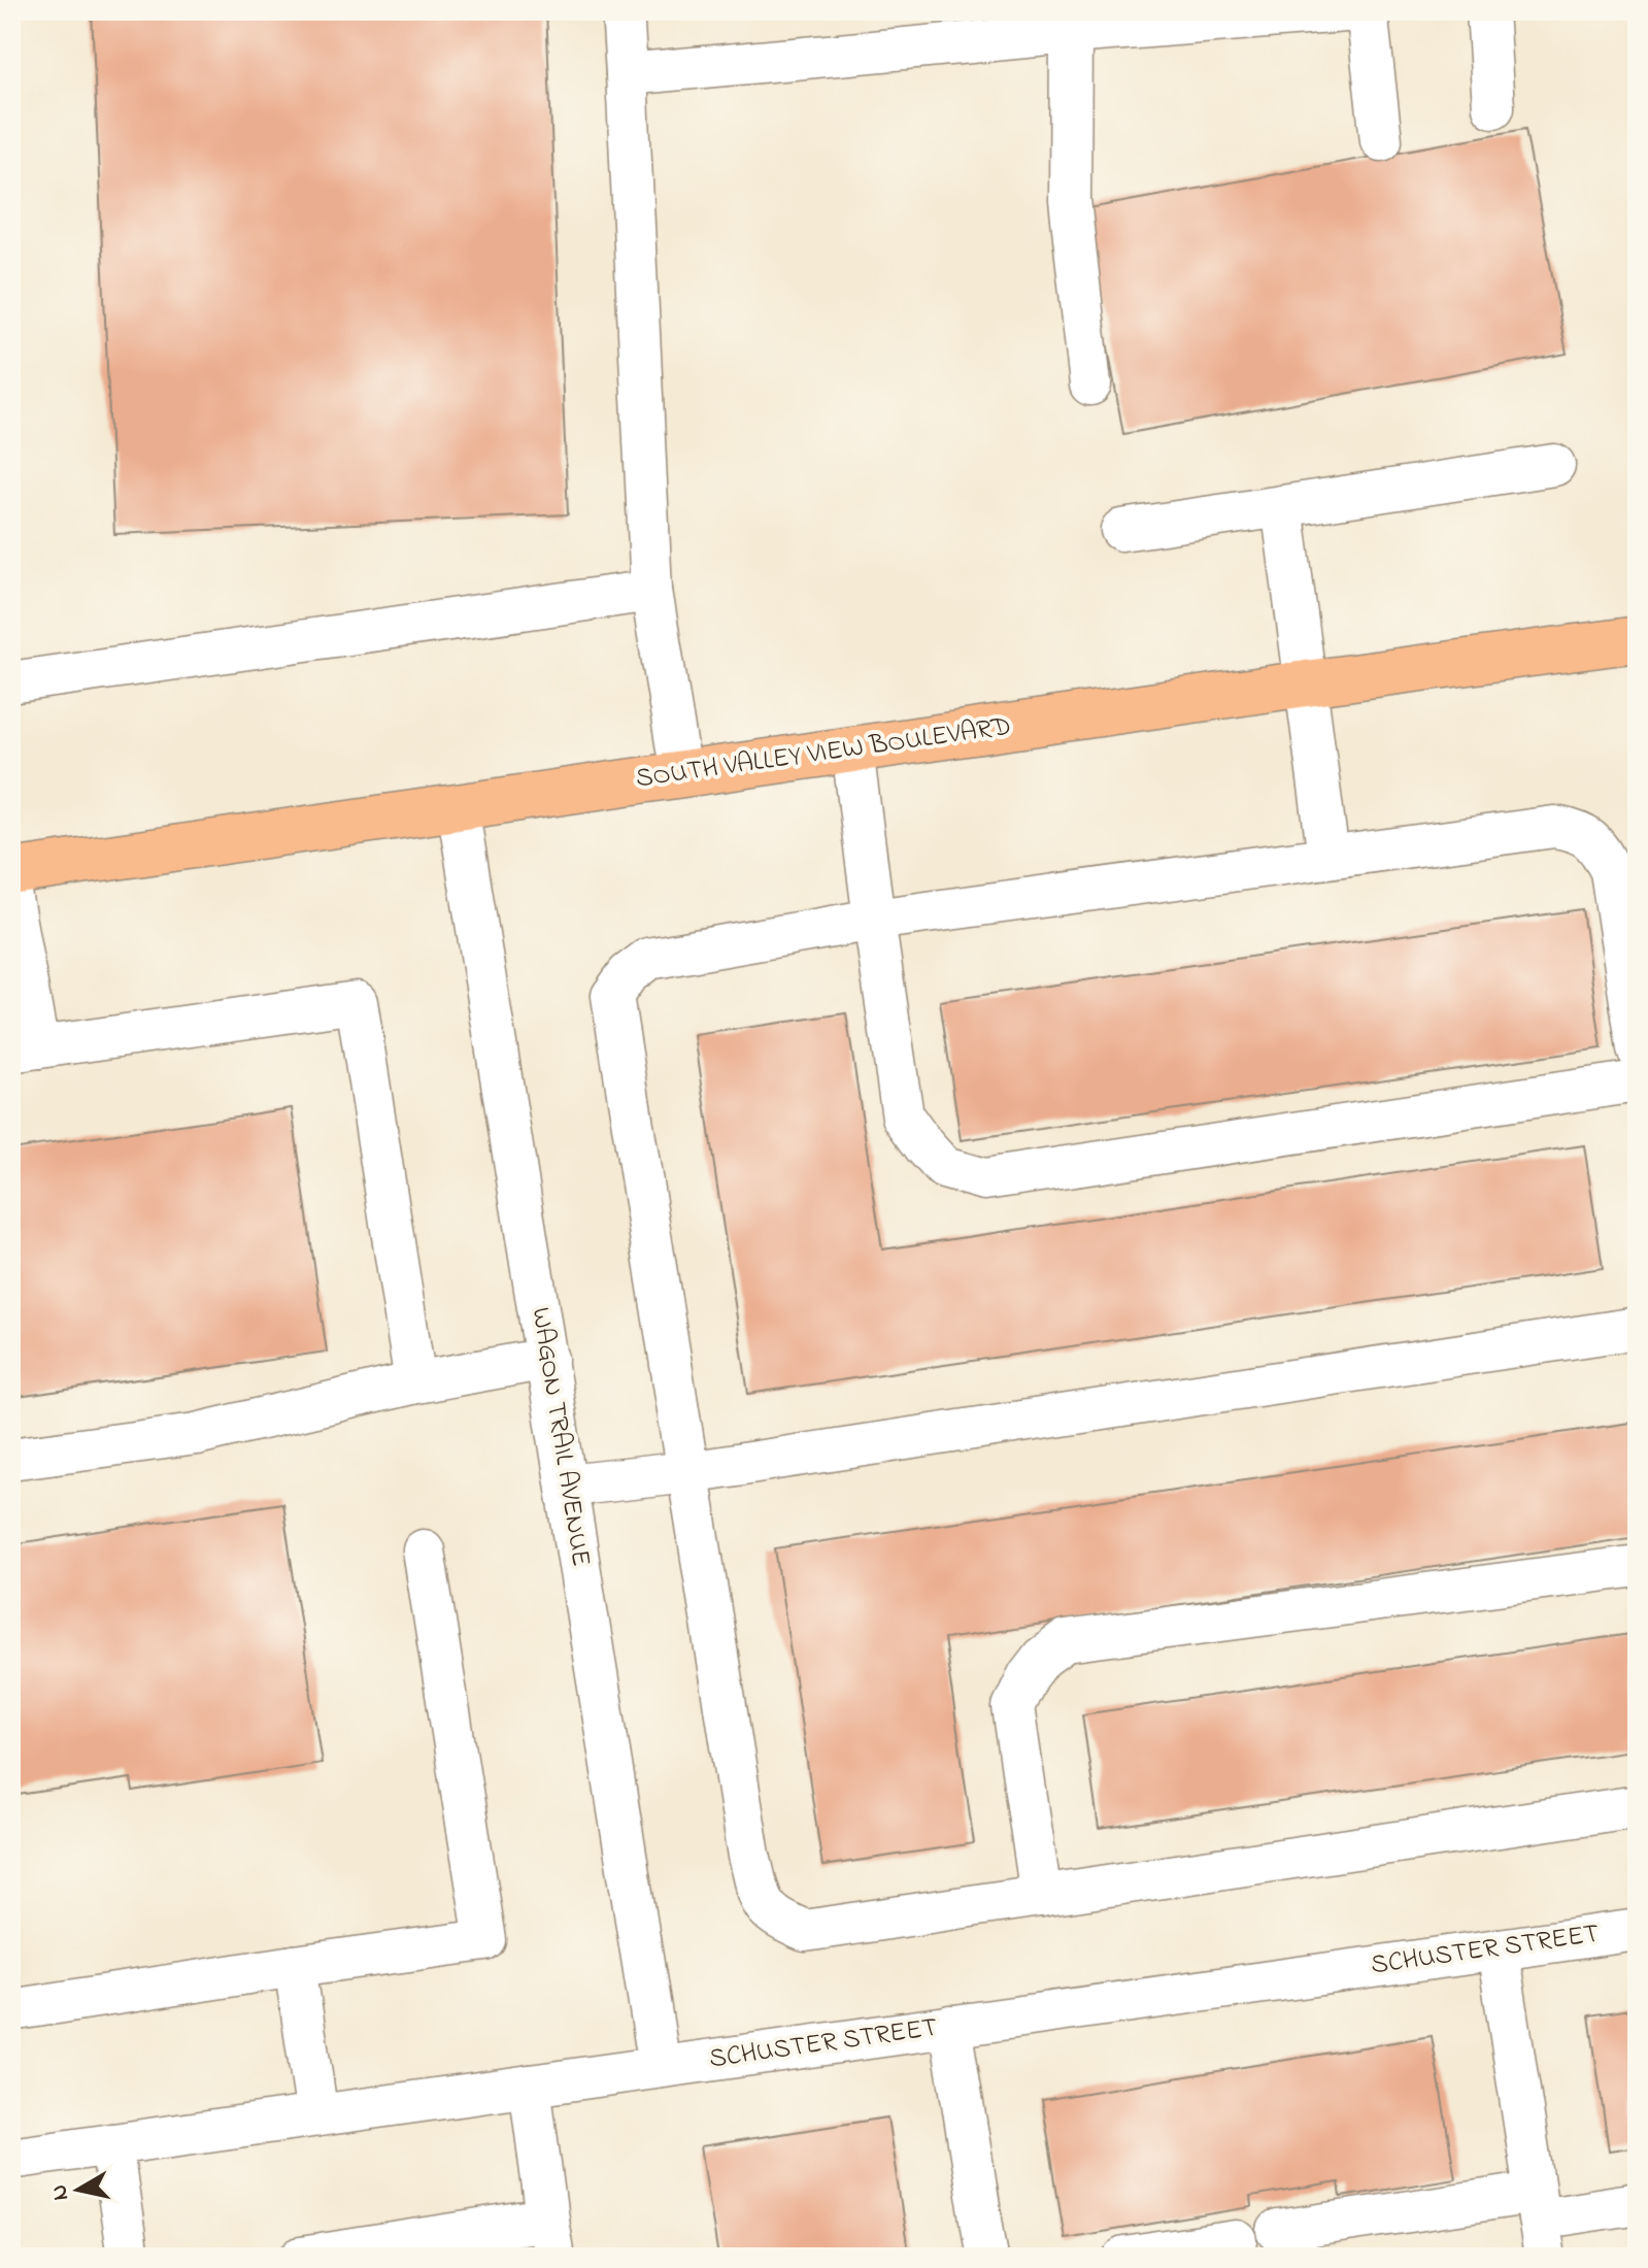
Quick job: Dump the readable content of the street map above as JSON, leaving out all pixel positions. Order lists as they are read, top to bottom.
{
  "streets": {
    "main road": ["SOUTH VALLEY VIEW BOULEVARD"],
    "street": ["WAGON TRAIL AVENUE", "SCHUSTER STREET"]
  },
  "crossings": [
    ["SOUTH VALLEY VIEW BOULEVARD", "WAGON TRAIL AVENUE"],
    ["WAGON TRAIL AVENUE", "SCHUSTER STREET"]
  ],
  "north": "left"
}
